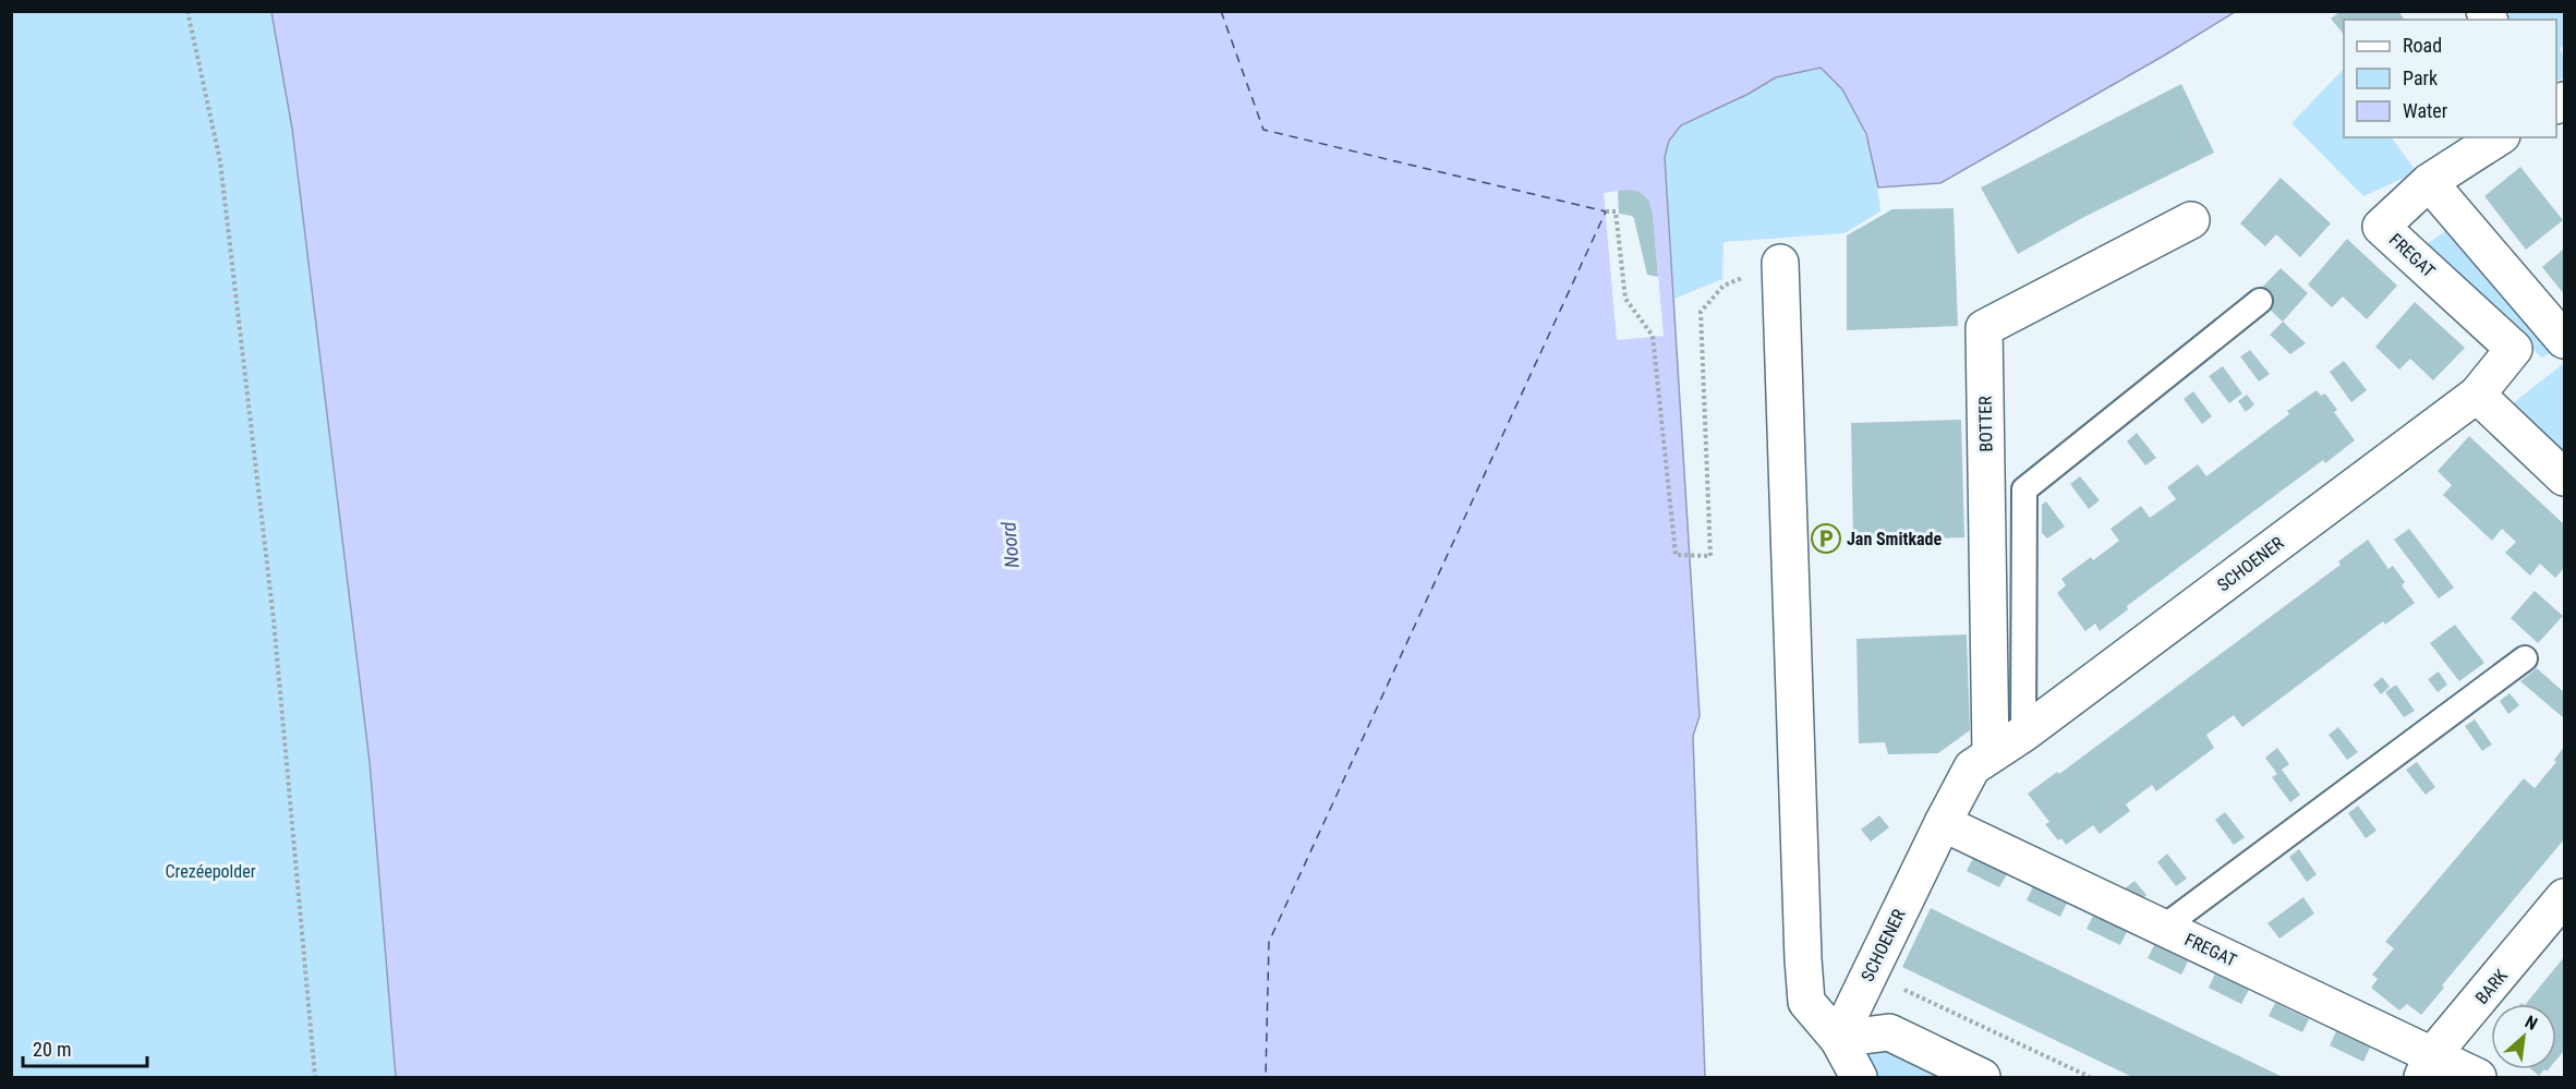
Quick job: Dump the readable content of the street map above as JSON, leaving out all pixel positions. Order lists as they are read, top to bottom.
{
  "streets": {
    "street": [
      "FREGAT",
      "BOTTER",
      "SCHOENER",
      "BARK"
    ]
  },
  "crossings": [
    ["FREGAT", "SCHOENER"],
    ["FREGAT", "BARK"],
    ["BOTTER", "SCHOENER"]
  ],
  "water": ["Noord"],
  "parks": ["Crezéepolder"],
  "places": {
    "parking": ["Jan Smitkade"]
  },
  "legend": ["Road", "Park", "Water"],
  "scale_bar": "20 m",
  "north": "top right"
}
